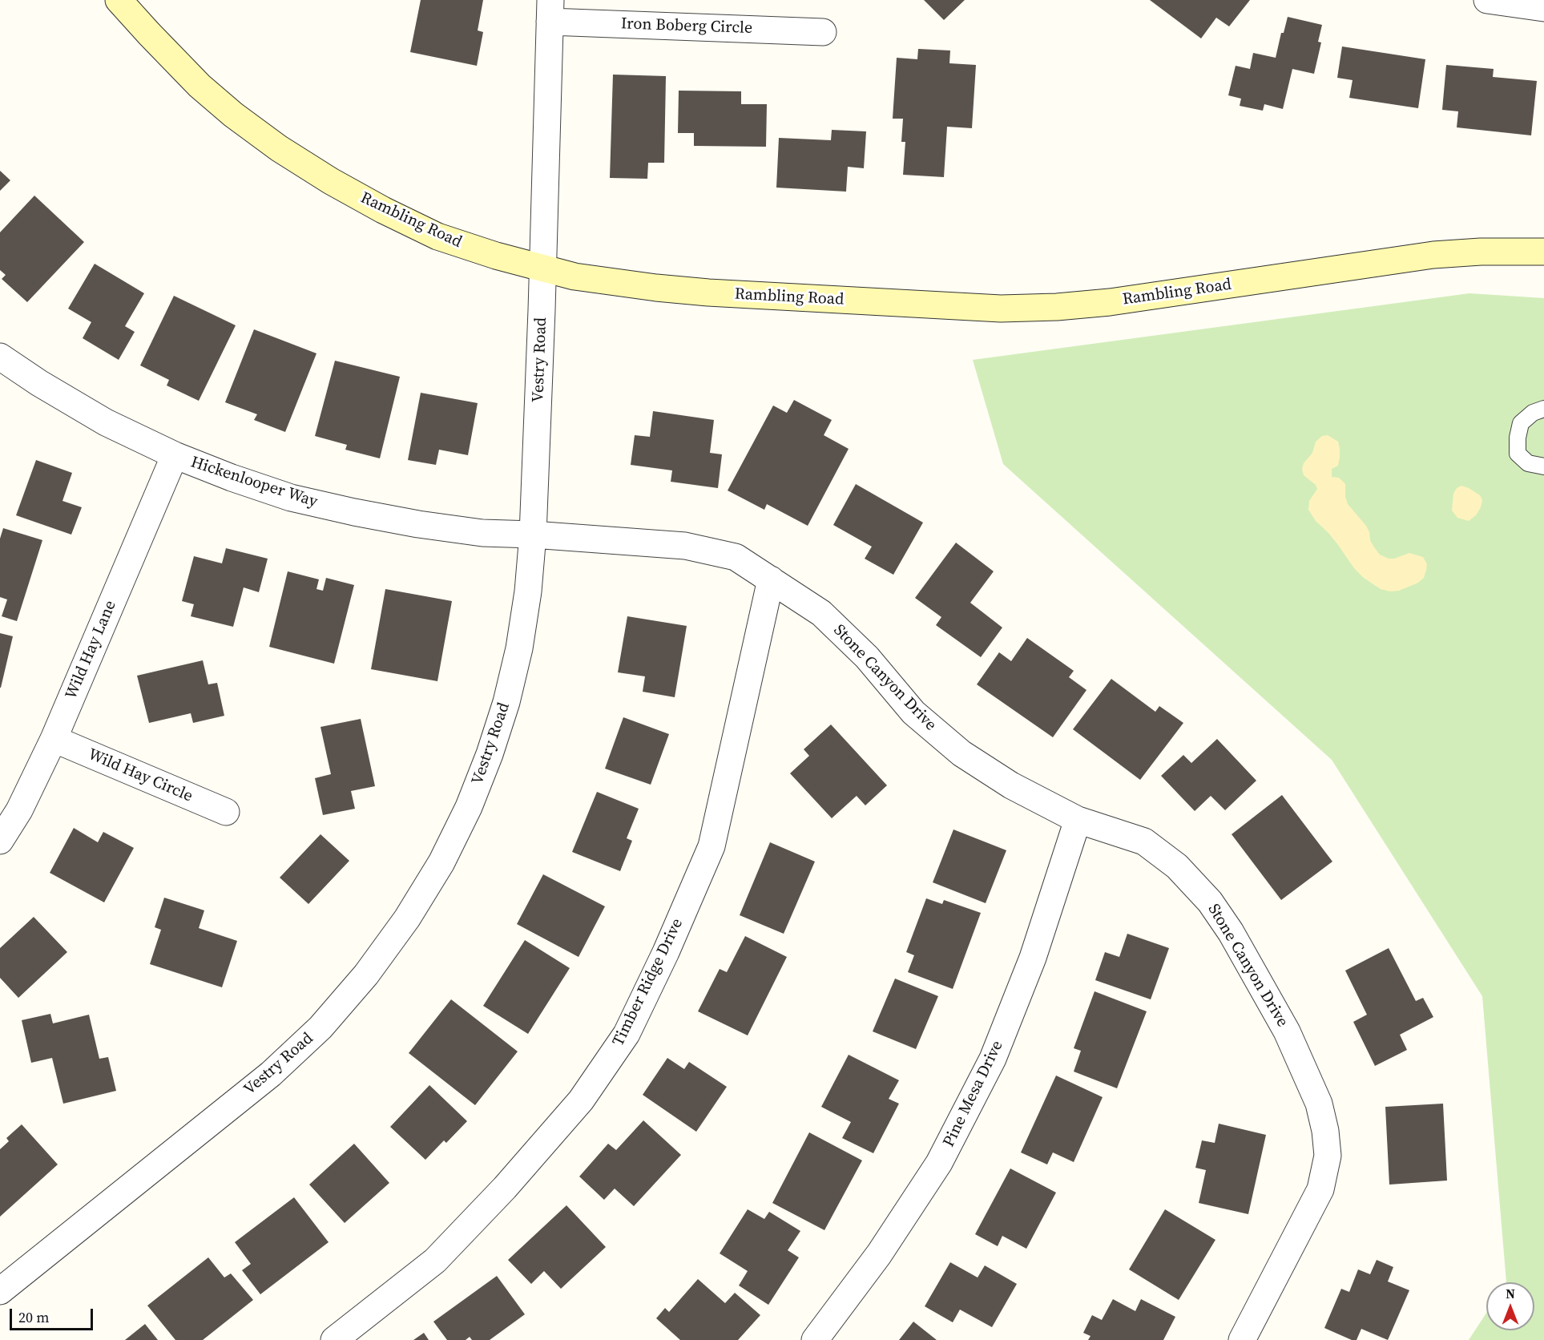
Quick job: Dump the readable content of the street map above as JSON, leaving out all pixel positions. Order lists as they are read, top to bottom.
{
  "streets": {
    "street": [
      "Iron Boberg Circle",
      "Rambling Road",
      "Vestry Road",
      "Hickenlooper Way",
      "Wild Hay Lane",
      "Stone Canyon Drive",
      "Wild Hay Circle",
      "Timber Ridge Drive",
      "Pine Mesa Drive"
    ]
  },
  "crossings": [
    ["Iron Boberg Circle", "Vestry Road"],
    ["Rambling Road", "Vestry Road"],
    ["Vestry Road", "Hickenlooper Way"],
    ["Vestry Road", "Stone Canyon Drive"],
    ["Hickenlooper Way", "Wild Hay Lane"],
    ["Hickenlooper Way", "Stone Canyon Drive"],
    ["Wild Hay Lane", "Wild Hay Circle"],
    ["Stone Canyon Drive", "Timber Ridge Drive"],
    ["Stone Canyon Drive", "Pine Mesa Drive"]
  ],
  "scale_bar": "20 m",
  "north": "top"
}
